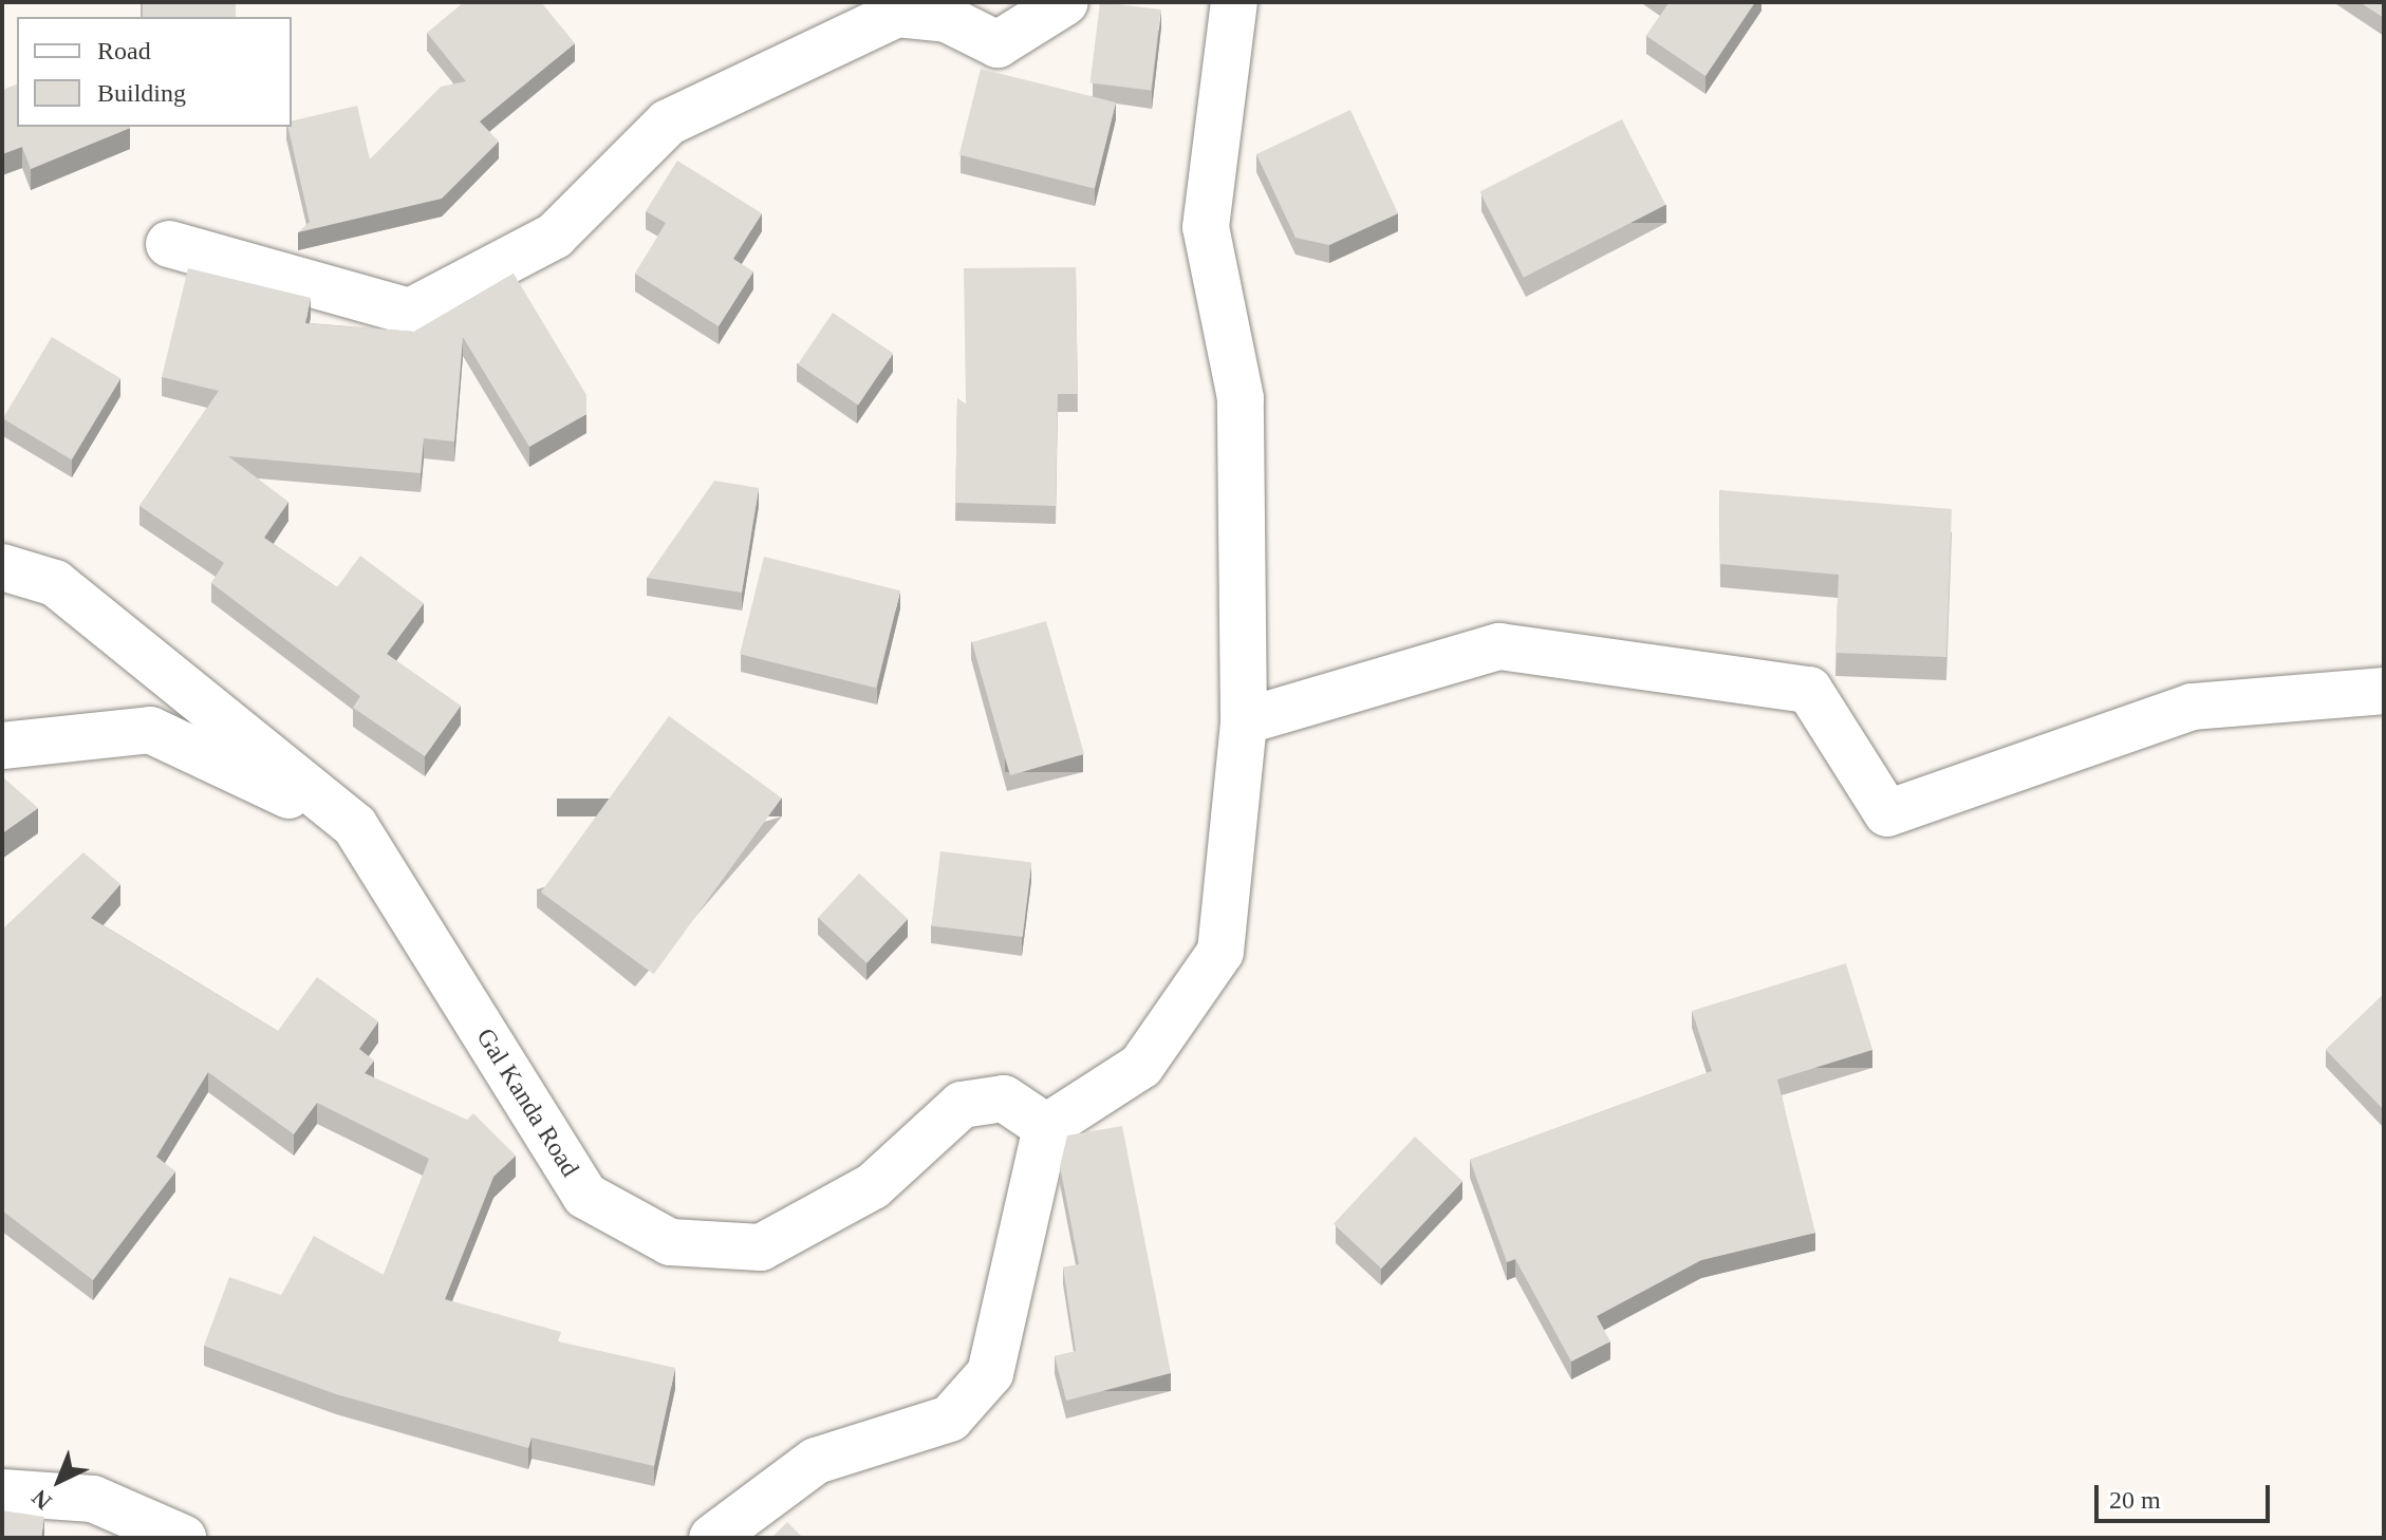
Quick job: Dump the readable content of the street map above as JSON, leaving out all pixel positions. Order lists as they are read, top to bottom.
{
  "streets": {
    "street": ["Gal Kanda Road"]
  },
  "legend": ["Road", "Building"],
  "scale_bar": "20 m",
  "north": "bottom left"
}
